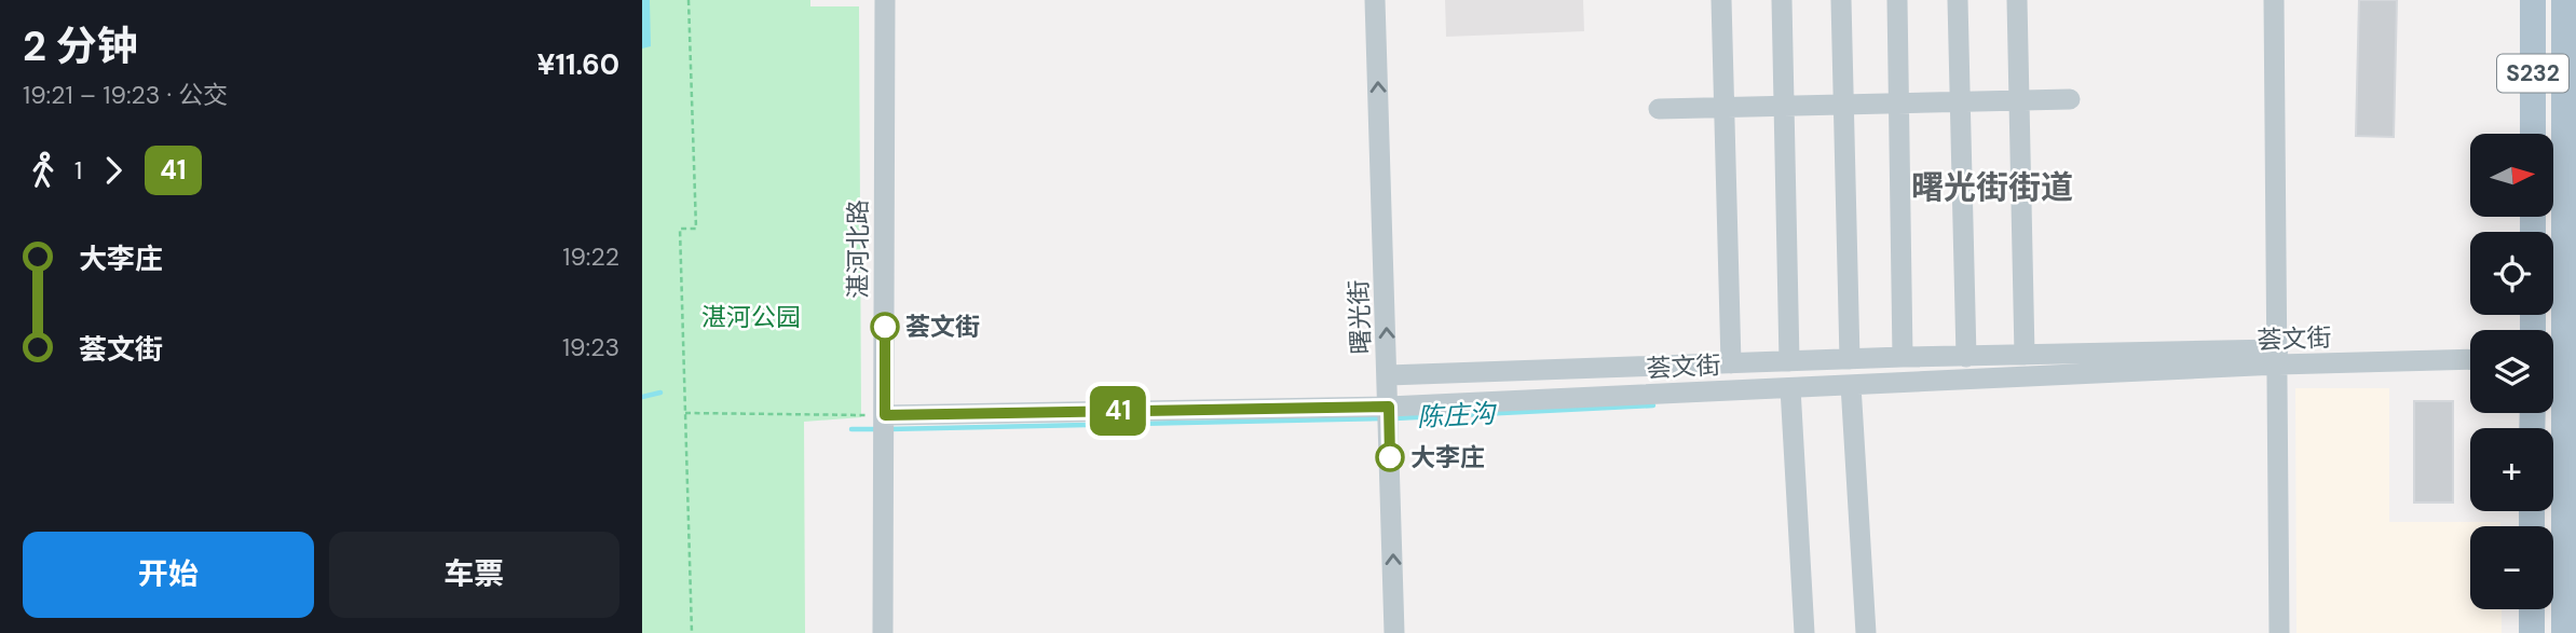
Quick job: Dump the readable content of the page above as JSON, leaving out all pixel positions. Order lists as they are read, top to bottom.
{
  "streets": {
    "main road": ["S232"],
    "street": ["湛河北路", "曙光街", "荟文街"]
  },
  "crossings": [
    ["湛河北路", "荟文街"],
    ["曙光街", "荟文街"]
  ],
  "one_way": ["曙光街"],
  "districts": ["曙光街街道"],
  "water": ["陈庄沟"],
  "parks": ["湛河公园"],
  "places": ["荟文街", "大李庄"],
  "lines": ["bus line 41"],
  "north": "right",
  "page": {
    "heading": ["2 分钟", "19:21 – 19:23 · 公交", "¥11.60"],
    "on_map": "41",
    "legs": ["1", "41"],
    "map_buttons": ["+", "−"],
    "list": [
      {
        "name": "大李庄",
        "value": "19:22"
      },
      {
        "name": "荟文街",
        "value": "19:23"
      }
    ],
    "buttons": ["开始", "车票"]
  }
}
